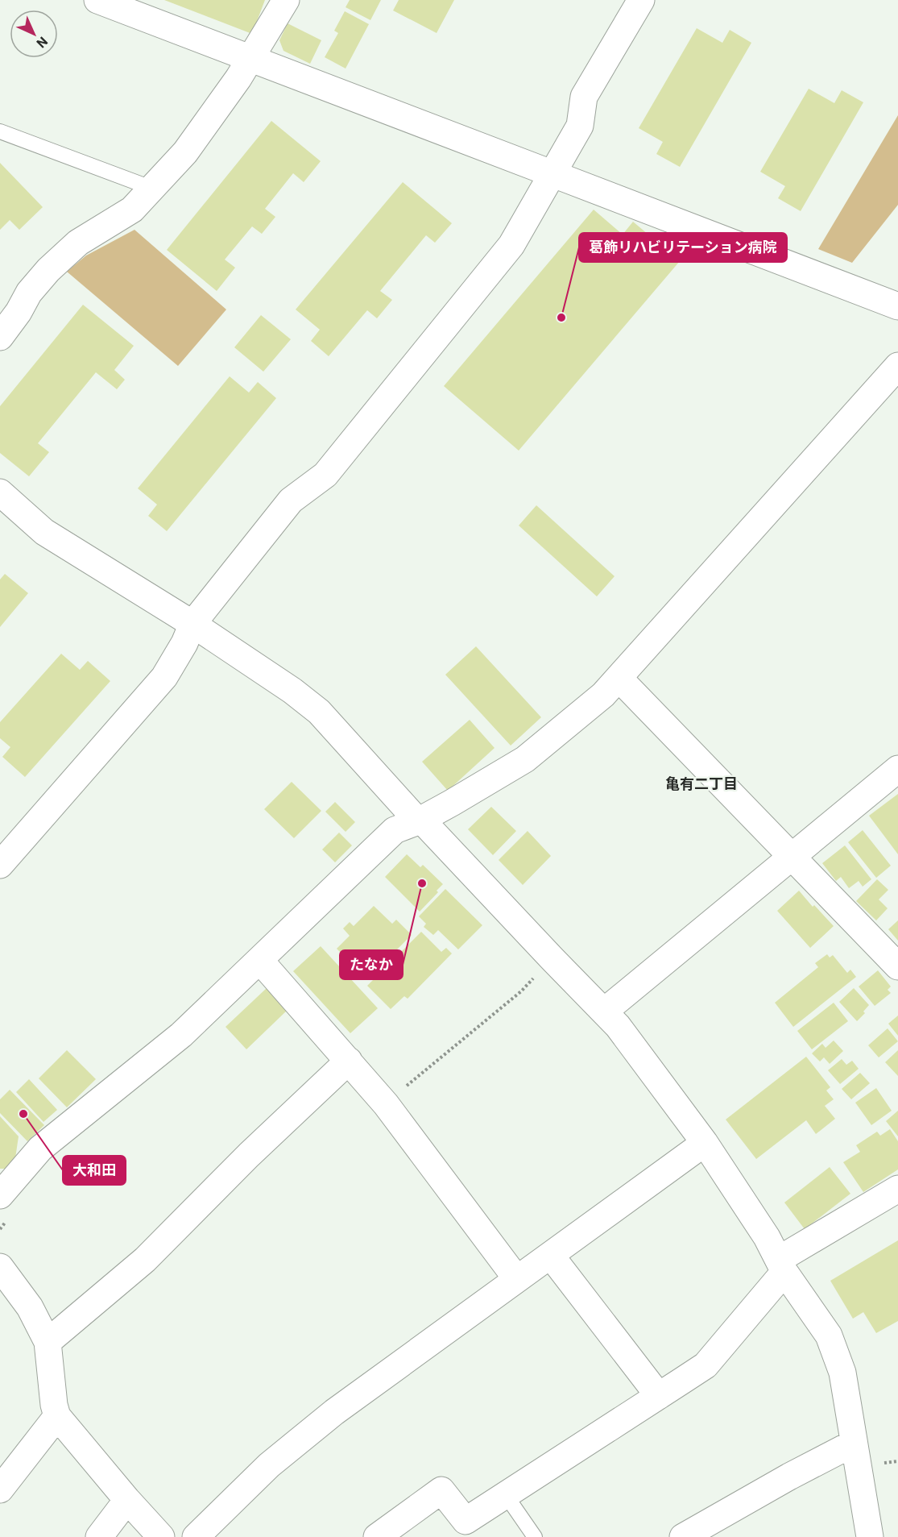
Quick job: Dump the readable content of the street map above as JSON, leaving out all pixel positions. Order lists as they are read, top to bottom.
{
  "districts": ["亀有二丁目"],
  "places": ["葛飾リハビリテーション病院", "たなか", "大和田"],
  "north": "bottom right"
}
